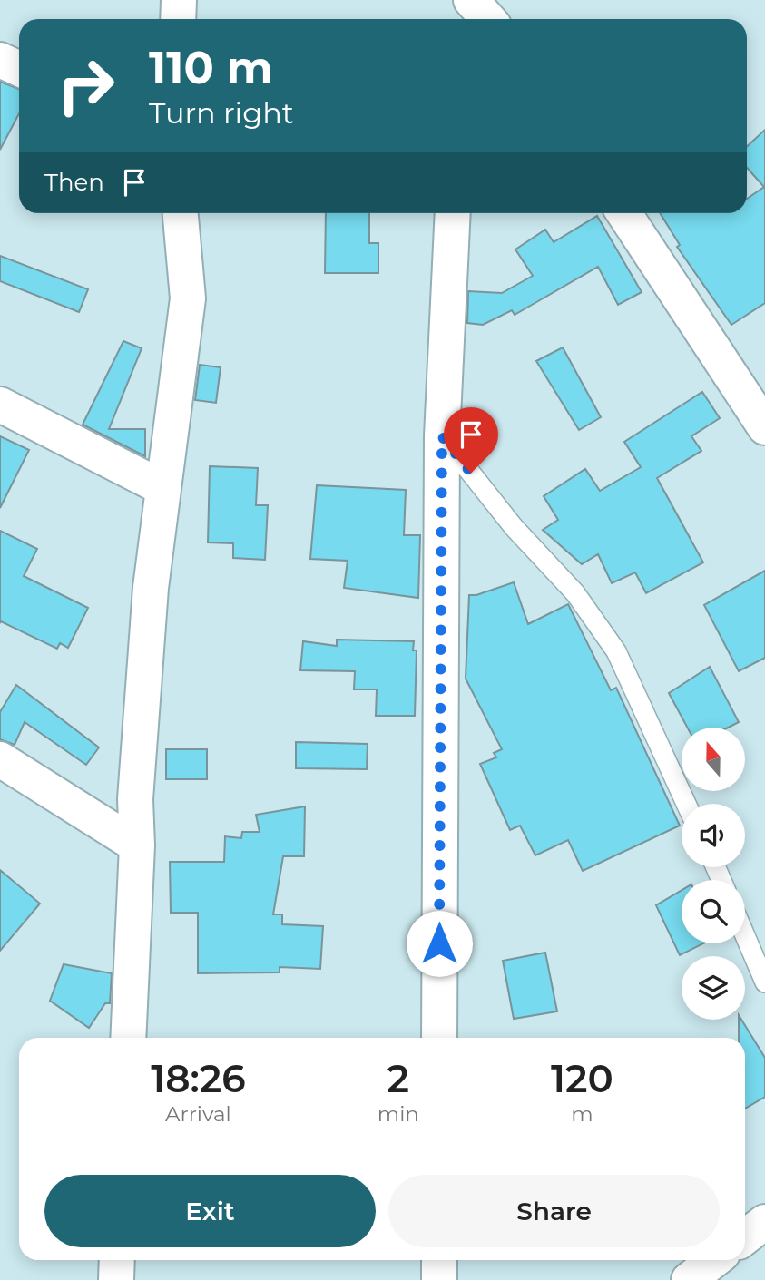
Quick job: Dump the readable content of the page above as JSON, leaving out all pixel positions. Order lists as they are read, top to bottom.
{
  "north": "top",
  "page": {
    "turn": ["110 m", "Turn right"],
    "then": "Then",
    "eta": [
      "18:26",
      "Arrival",
      "2",
      "min",
      "120",
      "m"
    ],
    "buttons": ["Exit", "Share"]
  }
}
